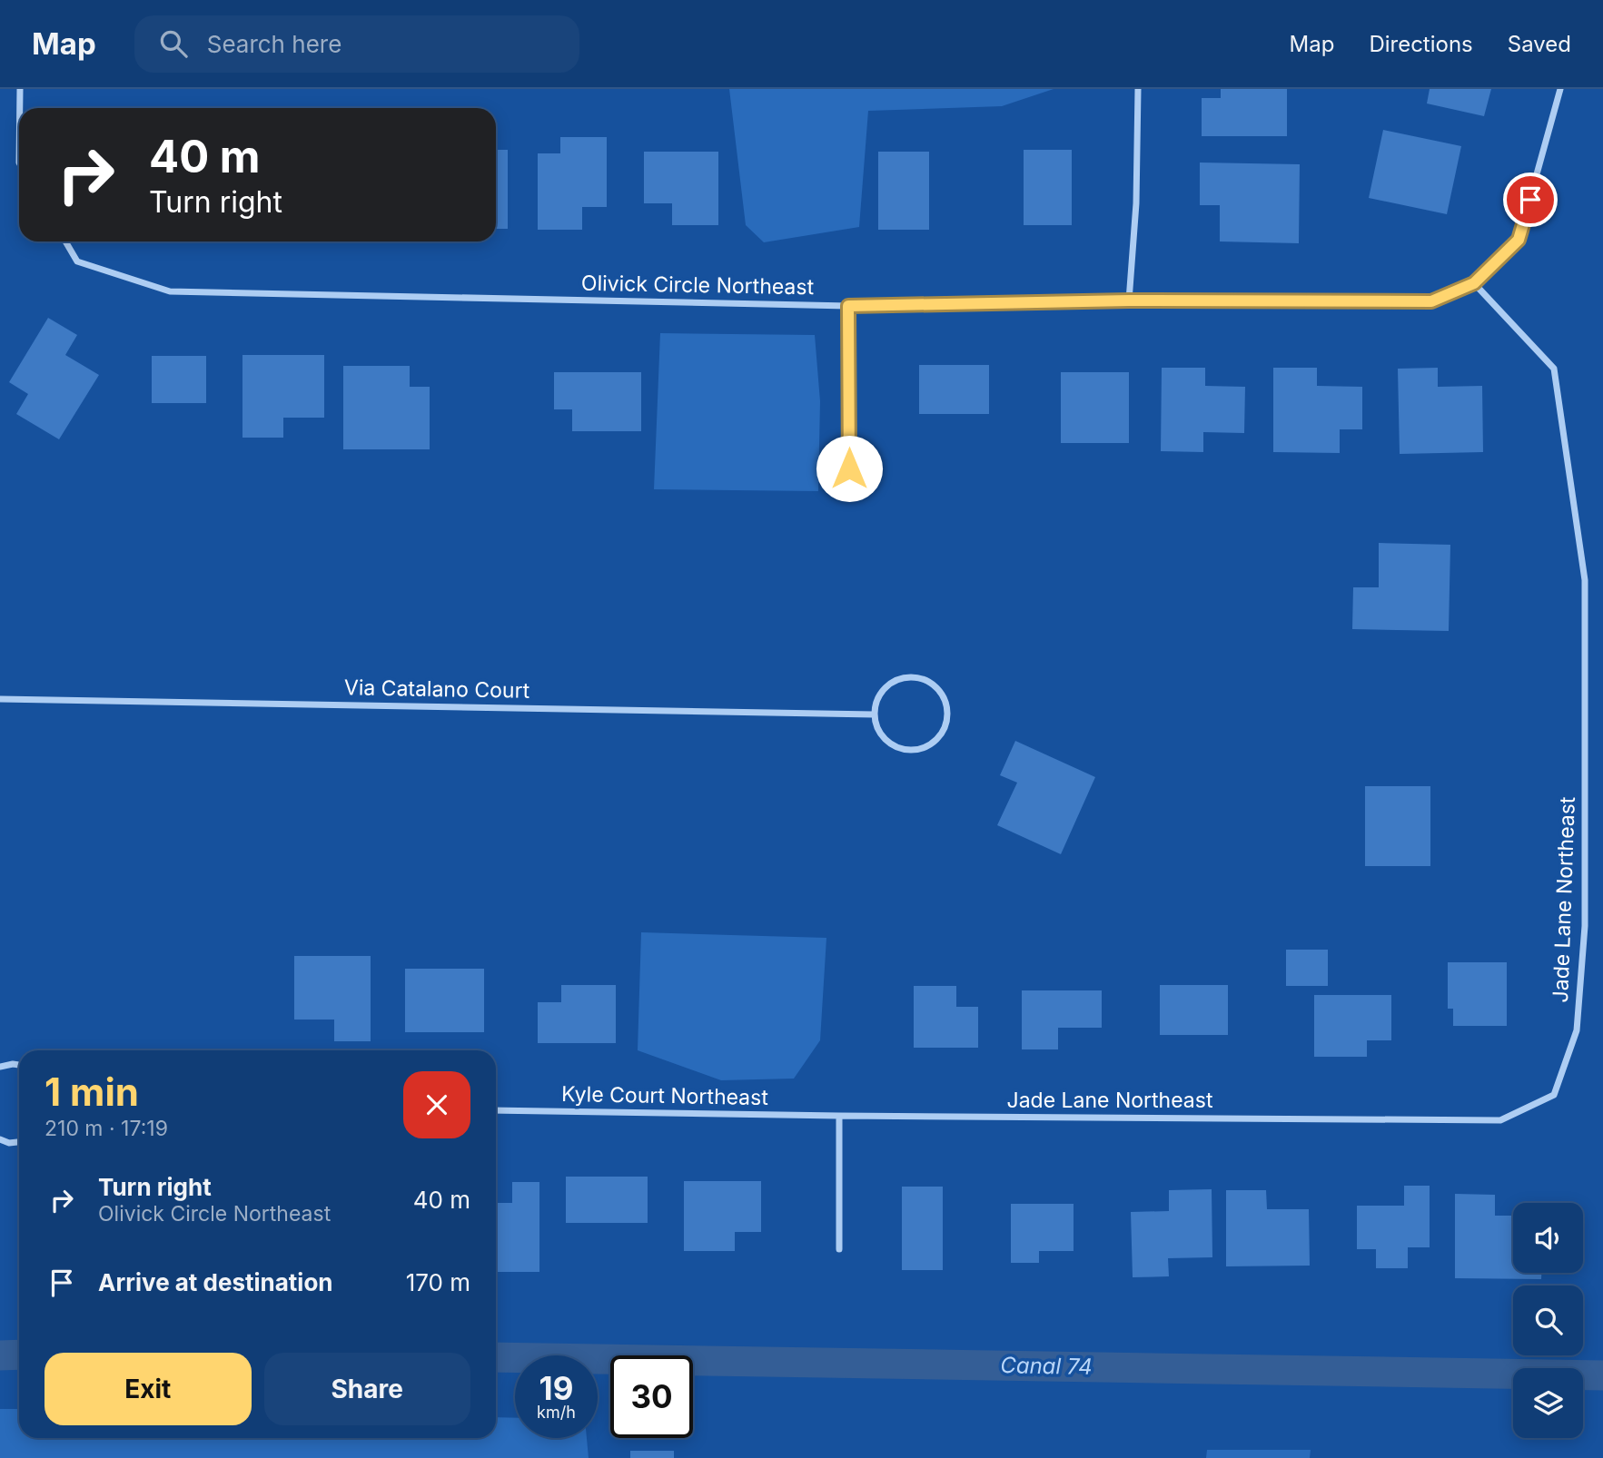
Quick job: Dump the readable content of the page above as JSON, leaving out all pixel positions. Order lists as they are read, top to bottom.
{
  "streets": {
    "street": [
      "Olivick Circle Northeast",
      "Via Catalano Court",
      "Jade Lane Northeast",
      "Kyle Court Northeast"
    ]
  },
  "crossings": [
    ["Olivick Circle Northeast", "Jade Lane Northeast"],
    ["Jade Lane Northeast", "Kyle Court Northeast"]
  ],
  "water": ["Canal 74"],
  "page": {
    "header": "Map",
    "search": "Search here",
    "nav": ["Map", "Directions", "Saved"],
    "turn": ["40 m", "Turn right"],
    "heading": ["1 min", "210 m · 17:19"],
    "list": [
      {
        "name": "Turn right",
        "note": "Olivick Circle Northeast",
        "value": "40 m"
      },
      {
        "name": "Arrive at destination",
        "value": "170 m"
      }
    ],
    "buttons": ["Exit", "Share"],
    "speed": "19 km/h",
    "limit": "30"
  }
}
